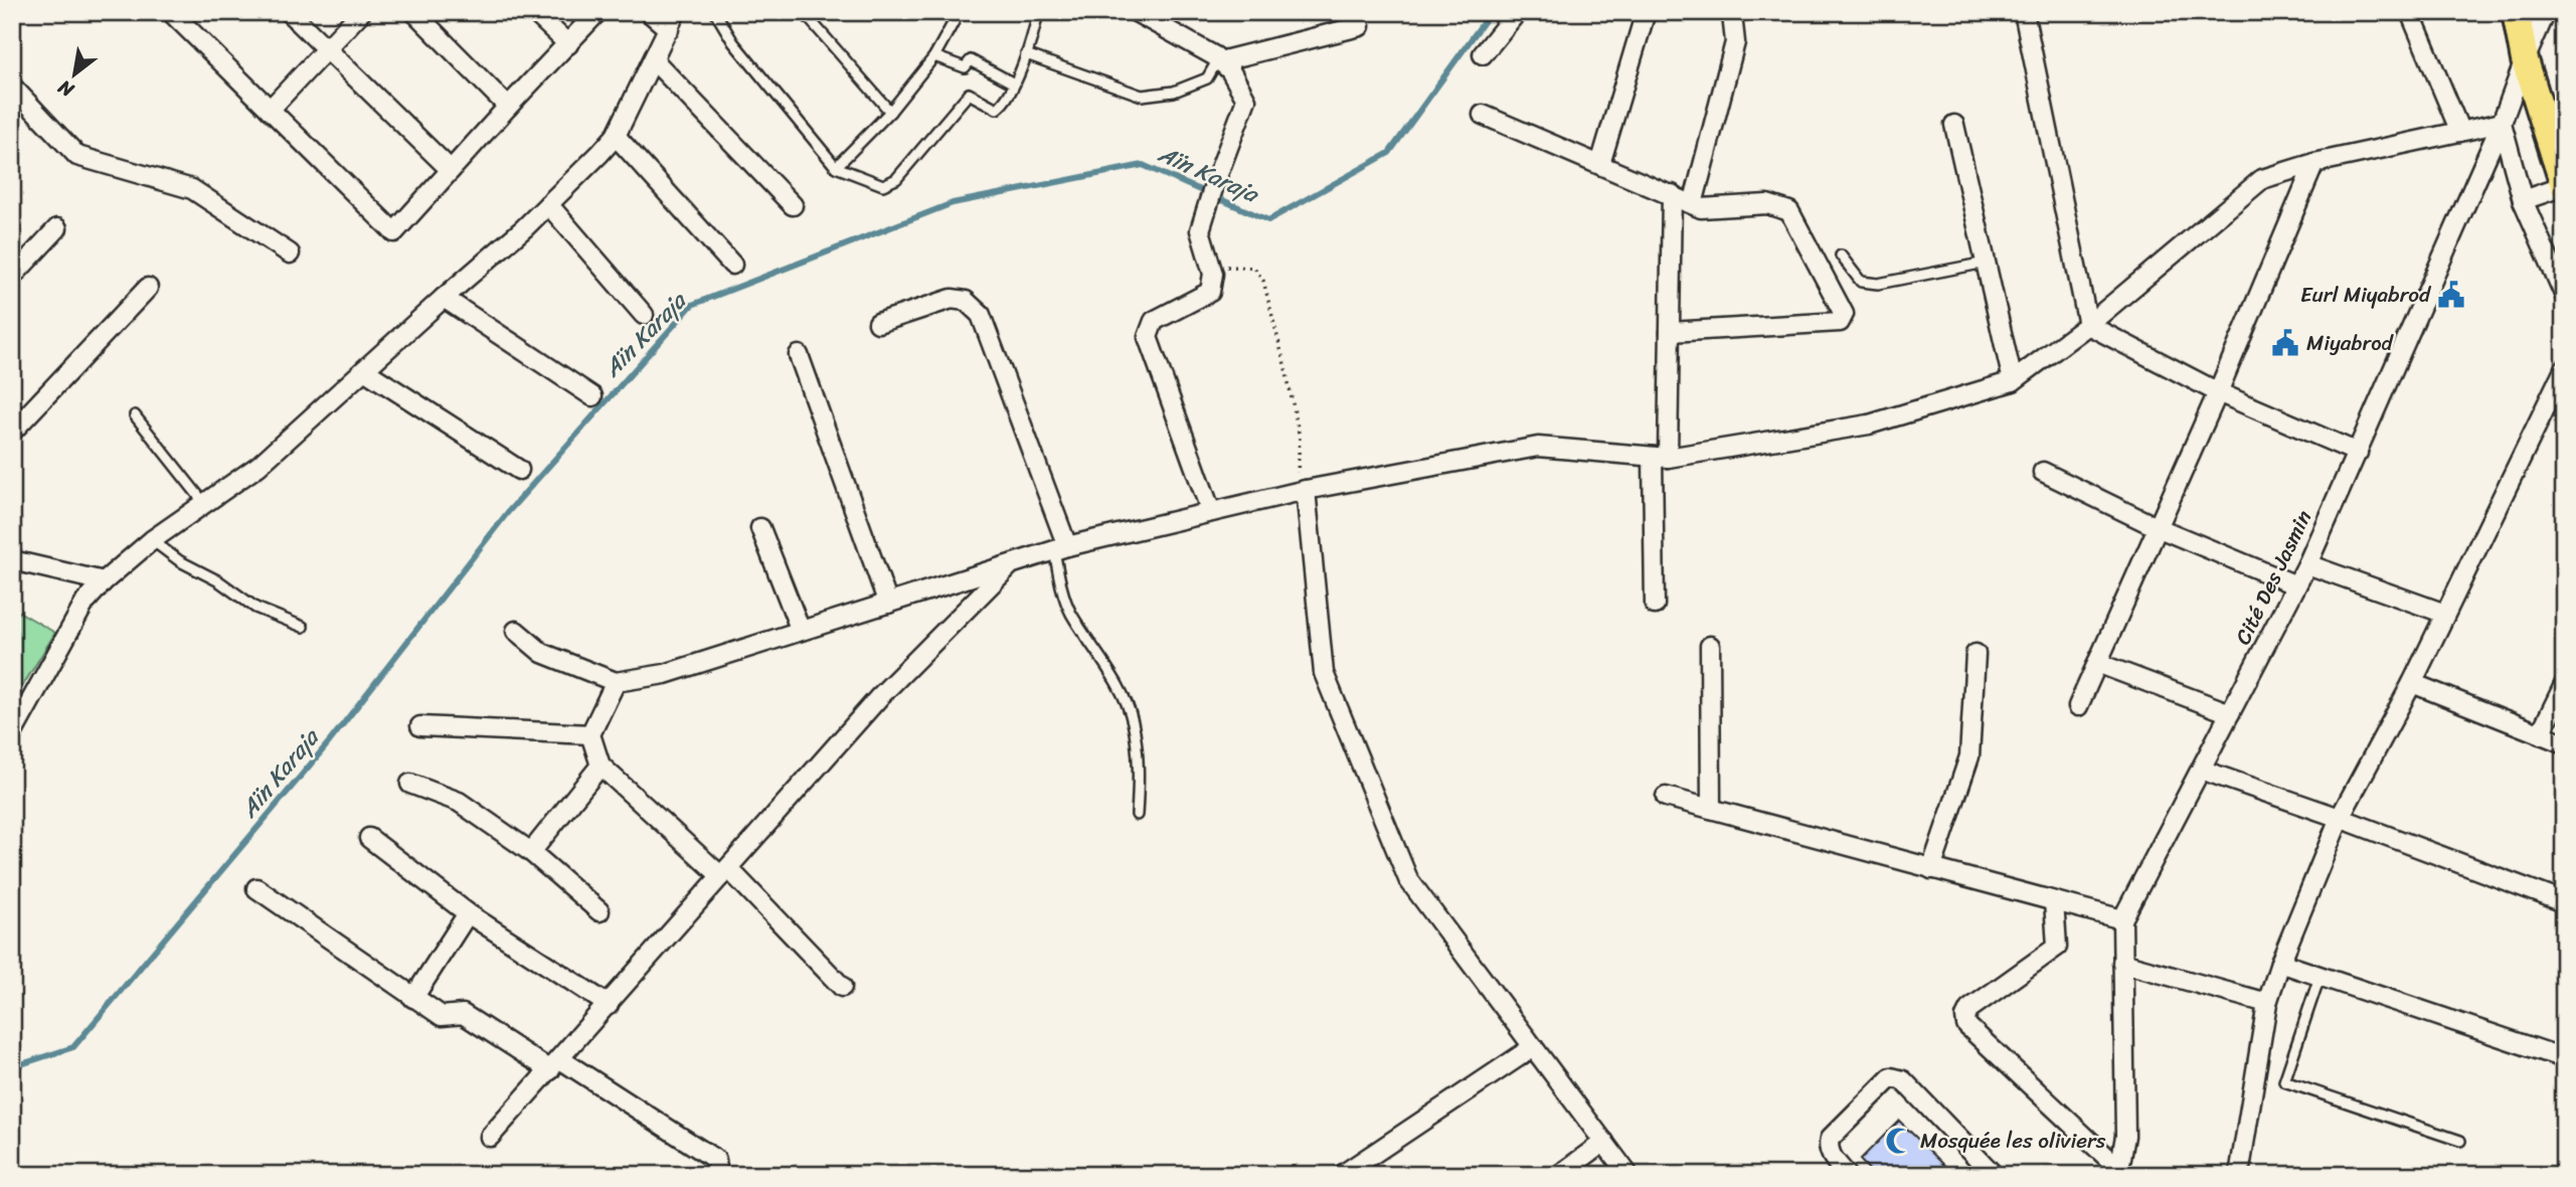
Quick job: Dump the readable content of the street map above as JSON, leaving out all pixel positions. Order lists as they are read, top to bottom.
{
  "streets": {
    "street": ["Cité Des Jasmin"]
  },
  "water": ["Aïn Karaja"],
  "places": {
    "public building": ["Eurl Miyabrod", "Miyabrod"],
    "mosque": ["Mosquée les oliviers"]
  },
  "north": "bottom left"
}
